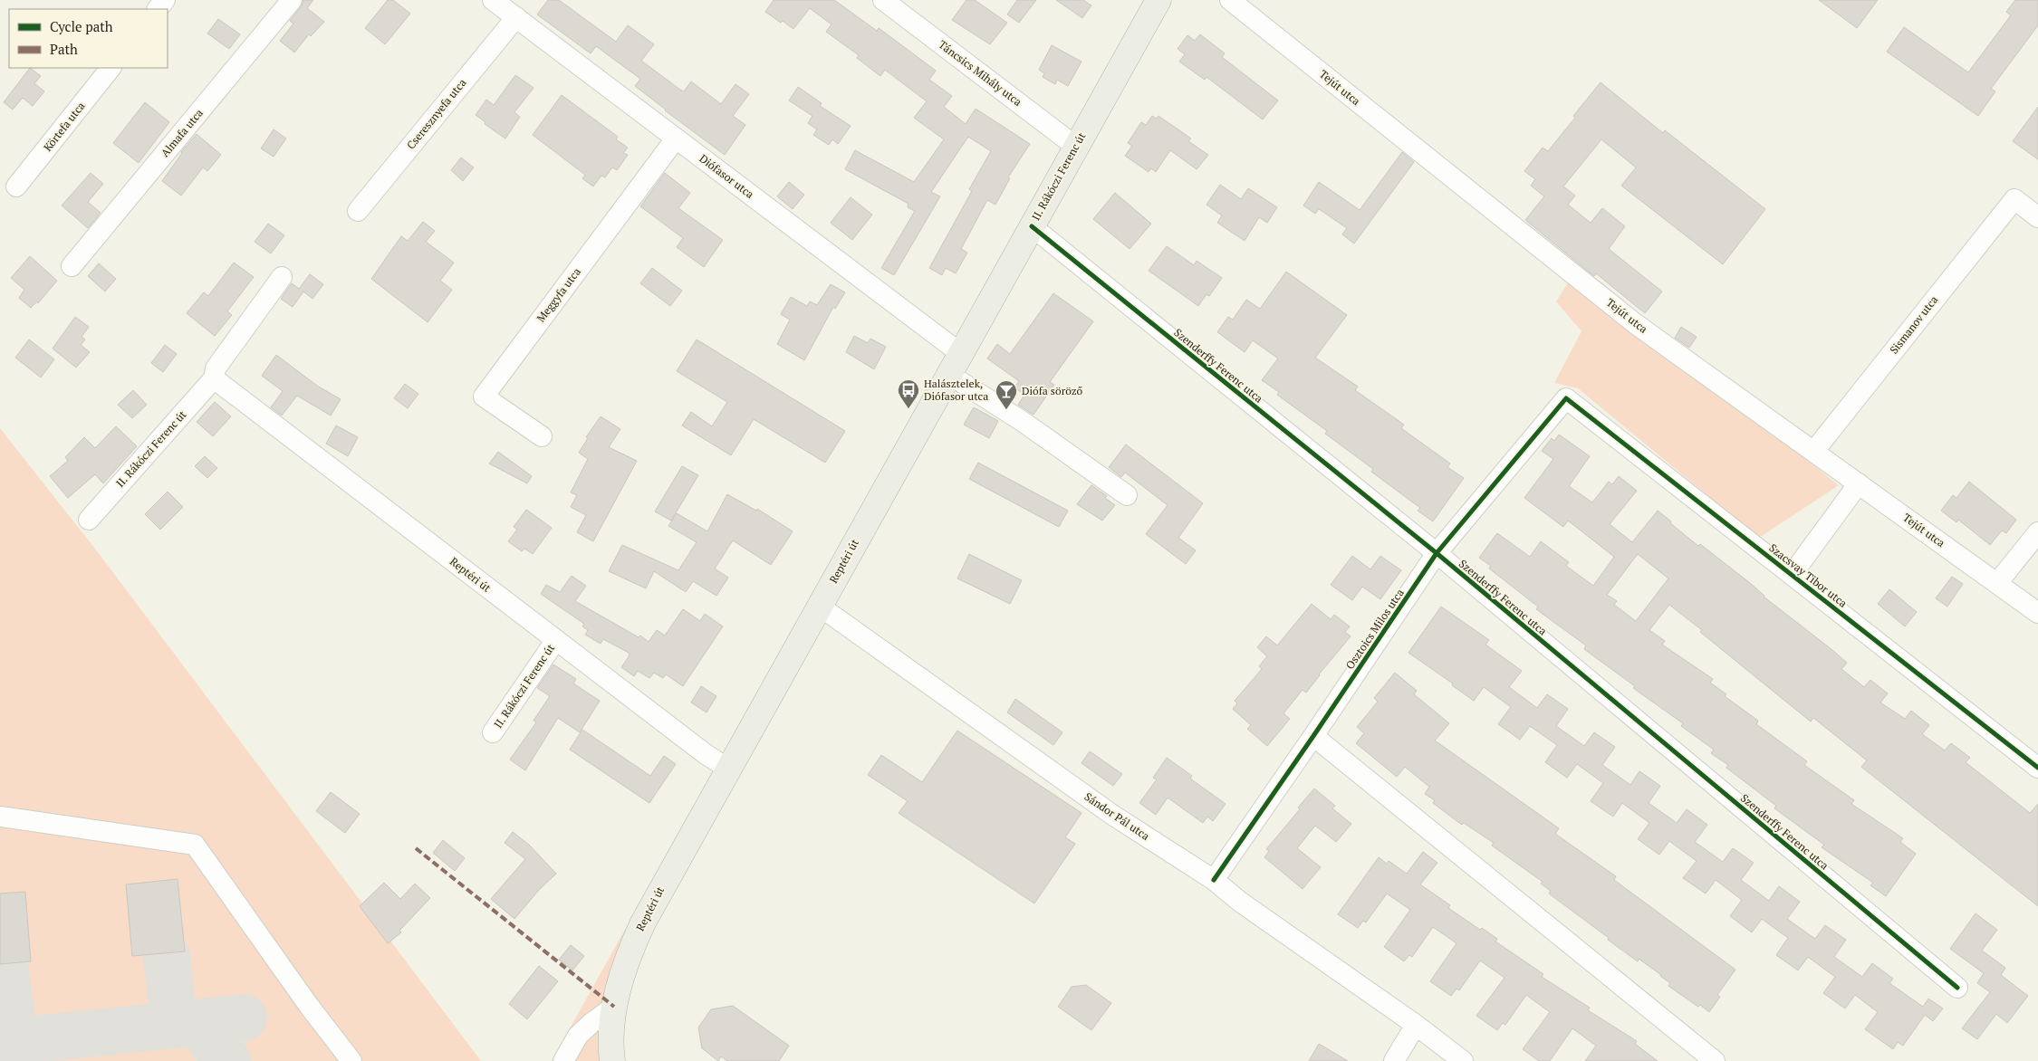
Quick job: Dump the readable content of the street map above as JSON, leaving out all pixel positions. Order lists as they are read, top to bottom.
{
  "streets": {
    "main road": ["II. Rákóczi Ferenc út", "Reptéri út"],
    "street": [
      "Táncsics Mihály utca",
      "Tejút utca",
      "Cseresznyefa utca",
      "Körtefa utca",
      "Almafa utca",
      "Diófasor utca",
      "Meggyfa utca",
      "Sismanov utca",
      "Szenderffy Ferenc utca",
      "Szacsvay Tibor utca",
      "Osztoics Milos utca",
      "Sándor Pál utca"
    ]
  },
  "crossings": [
    ["Táncsics Mihály utca", "II. Rákóczi Ferenc út"],
    ["Tejút utca", "Sismanov utca"],
    ["Cseresznyefa utca", "Diófasor utca"],
    ["Diófasor utca", "II. Rákóczi Ferenc út"],
    ["Diófasor utca", "Meggyfa utca"],
    ["Diófasor utca", "Reptéri út"],
    ["II. Rákóczi Ferenc út", "Szenderffy Ferenc utca"],
    ["II. Rákóczi Ferenc út", "Reptéri út"],
    ["Szenderffy Ferenc utca", "Osztoics Milos utca"],
    ["Reptéri út", "Sándor Pál utca"],
    ["Szacsvay Tibor utca", "Osztoics Milos utca"],
    ["Osztoics Milos utca", "Sándor Pál utca"]
  ],
  "places": {
    "bus stop": ["Halásztelek, Diófasor utca"],
    "bar": ["Diófa söröző"]
  },
  "legend": ["Cycle path", "Path"]
}
